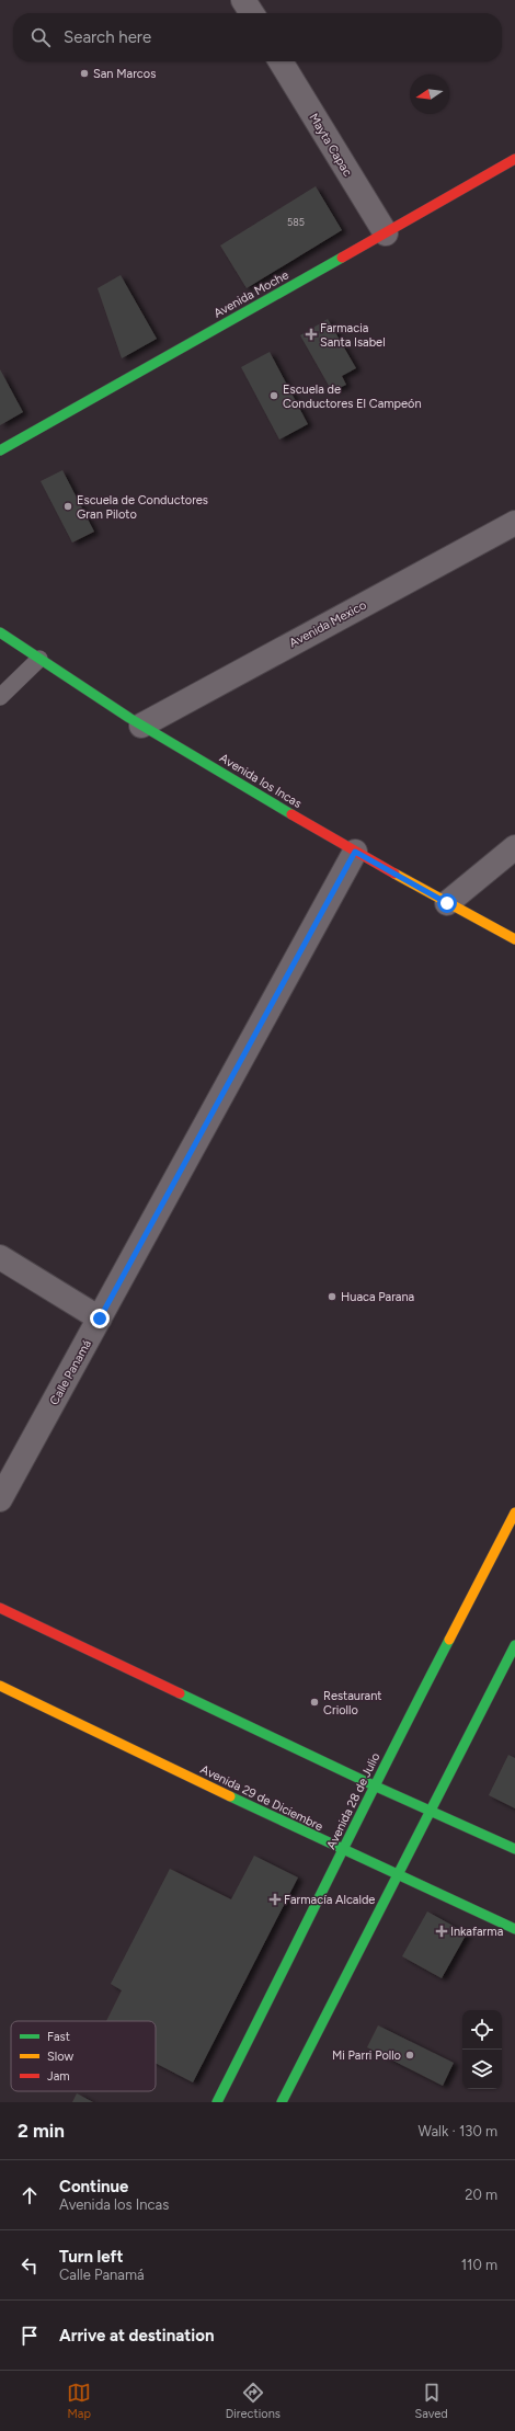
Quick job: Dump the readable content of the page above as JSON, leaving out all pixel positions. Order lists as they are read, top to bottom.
{
  "streets": {
    "street": [
      "Mayta Capac",
      "Avenida Moche",
      "Avenida Mexico",
      "Avenida los Incas",
      "Calle Panamá",
      "Avenida 29 de Diciembre",
      "Avenida 28 de Julio"
    ]
  },
  "crossings": [
    ["Mayta Capac", "Avenida Moche"],
    ["Avenida Mexico", "Avenida los Incas"],
    ["Avenida los Incas", "Calle Panamá"],
    ["Avenida 29 de Diciembre", "Avenida 28 de Julio"]
  ],
  "places": {
    "other": [
      "San Marcos",
      "Escuela de Conductores El Campeón",
      "Escuela de Conductores Gran Piloto",
      "Huaca Parana",
      "Restaurant Criollo",
      "Mi Parri Pollo"
    ],
    "health": ["Farmacia Santa Isabel", "Farmacía Alcalde", "Inkafarma"]
  },
  "house_numbers": ["585"],
  "legend": ["Fast", "Slow", "Jam"],
  "north": "left",
  "page": {
    "search": "Search here",
    "heading": ["2 min", "Walk · 130 m"],
    "list": [
      ["Continue", "Avenida los Incas", "20 m"],
      ["Turn left", "Calle Panamá", "110 m"],
      "Arrive at destination"
    ],
    "nav": ["Map", "Directions", "Saved"]
  }
}
